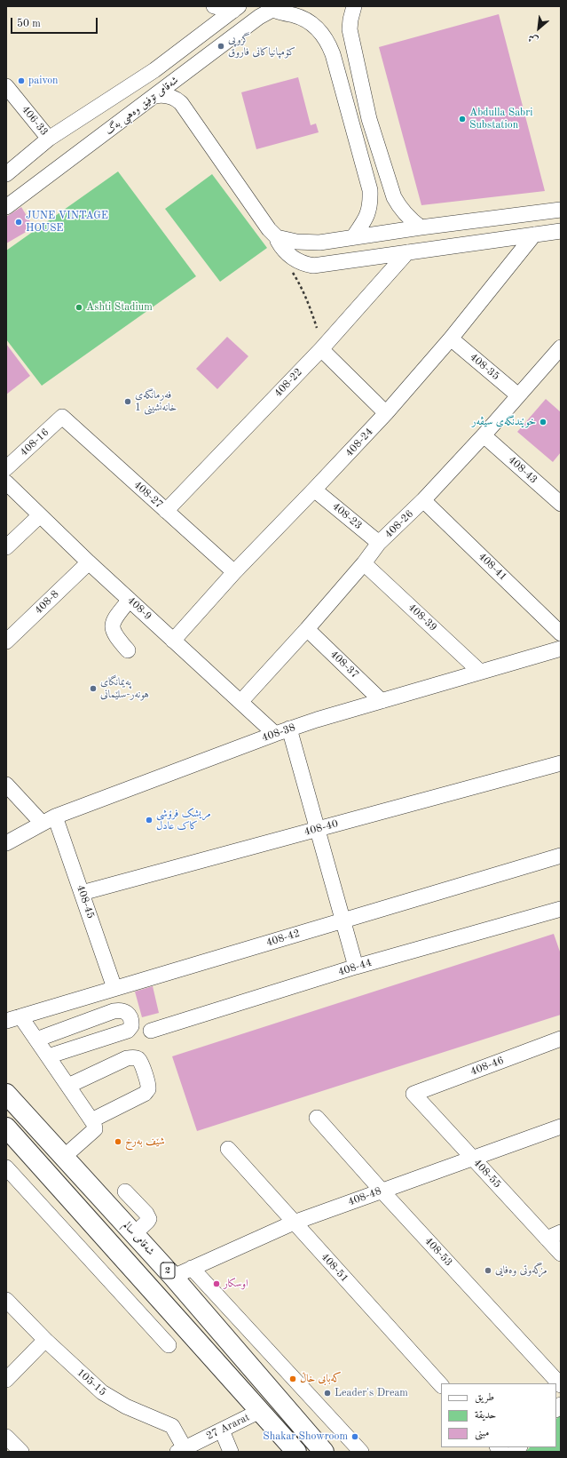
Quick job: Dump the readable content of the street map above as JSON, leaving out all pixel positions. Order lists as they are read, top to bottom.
{
  "streets": {
    "main road": ["شەقامی سالم", "2"],
    "street": [
      "شەقامی تۆفیق وەهبی بەگ",
      "406-33",
      "408-35",
      "408-22",
      "408-16",
      "408-24",
      "408-43",
      "408-27",
      "408-23",
      "408-26",
      "408-41",
      "408-8",
      "408-9",
      "408-39",
      "408-37",
      "408-38",
      "408-40",
      "408-45",
      "408-42",
      "408-44",
      "408-46",
      "408-55",
      "408-48",
      "408-53",
      "408-51",
      "105-15",
      "27 Ararat"
    ]
  },
  "crossings": [
    ["شەقامی تۆفیق وەهبی بەگ", "406-33"],
    ["408-35", "408-24"],
    ["408-35", "408-26"],
    ["408-22", "408-27"],
    ["408-16", "408-27"],
    ["408-24", "408-27"],
    ["408-24", "408-23"],
    ["408-24", "408-9"],
    ["408-43", "408-26"],
    ["408-23", "408-26"],
    ["408-26", "408-41"],
    ["408-26", "408-9"],
    ["408-26", "408-39"],
    ["408-26", "408-37"],
    ["408-8", "408-9"],
    ["408-9", "408-38"],
    ["408-39", "408-38"],
    ["408-37", "408-38"],
    ["408-38", "408-45"],
    ["408-40", "408-45"],
    ["408-45", "408-42"],
    ["408-46", "408-55"],
    ["408-55", "408-48"],
    ["408-48", "شەقامی سالم"],
    ["408-48", "408-53"],
    ["408-48", "408-51"],
    ["2", "27 Ararat"],
    ["105-15", "27 Ararat"]
  ],
  "places": [
    "گروپی کۆمپانیاکانی فاروق",
    "paivon",
    "Abdulla Sabri Substation",
    "JUNE VINTAGE HOUSE",
    "Ashti Stadium",
    "فەرمانگەی خانەنشینی 1",
    "خوێندنگەی سیڤەر",
    "پەیمانگای هونەر-سلێمانی",
    "مریشک فرۆشی کاک عادل",
    "شێف بەرخ",
    "مزگەوتی وەفایی",
    "اوسكار",
    "کەبابی خاڵ",
    "Leader's Dream",
    "Shakar Showroom"
  ],
  "legend": ["طريق", "حديقة", "مبنى"],
  "scale_bar": "50 m",
  "north": "bottom left"
}
